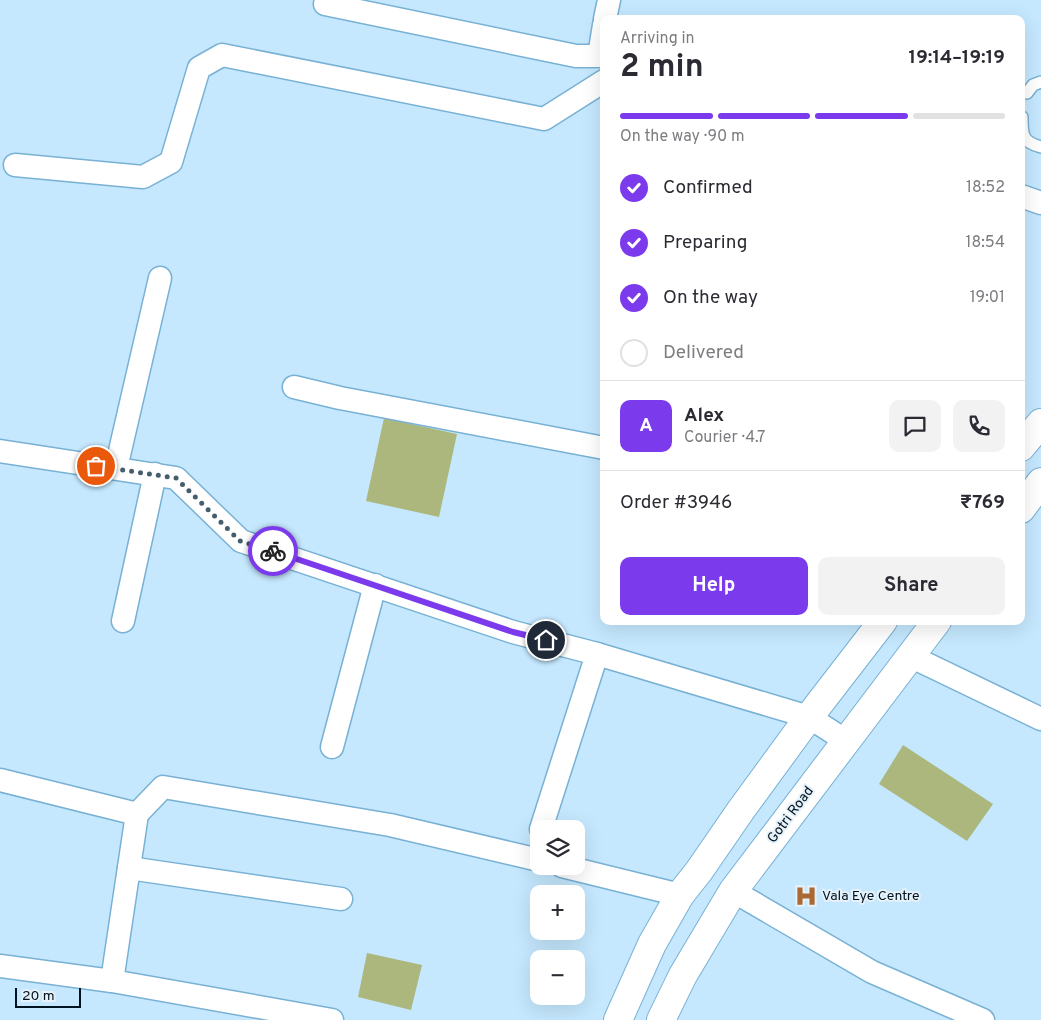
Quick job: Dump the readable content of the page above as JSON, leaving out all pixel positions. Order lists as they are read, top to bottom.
{
  "streets": {
    "main road": ["Gotri Road"]
  },
  "places": {
    "hospital": ["Vala Eye Centre"]
  },
  "scale_bar": "20 m",
  "page": {
    "heading": ["2 min", "Arriving in", "19:14–19:19"],
    "panel": [
      "Alex",
      "Courier · 4.7",
      "Order #3946",
      "₹769"
    ],
    "bar": "On the way · 90 m",
    "list": [
      ["Confirmed", "18:52"],
      ["Preparing", "18:54"],
      ["On the way", "19:01"],
      "Delivered"
    ],
    "round": "A",
    "buttons": ["Help", "Share"],
    "map_buttons": ["+", "−"],
    "scale": "20 m"
  }
}
